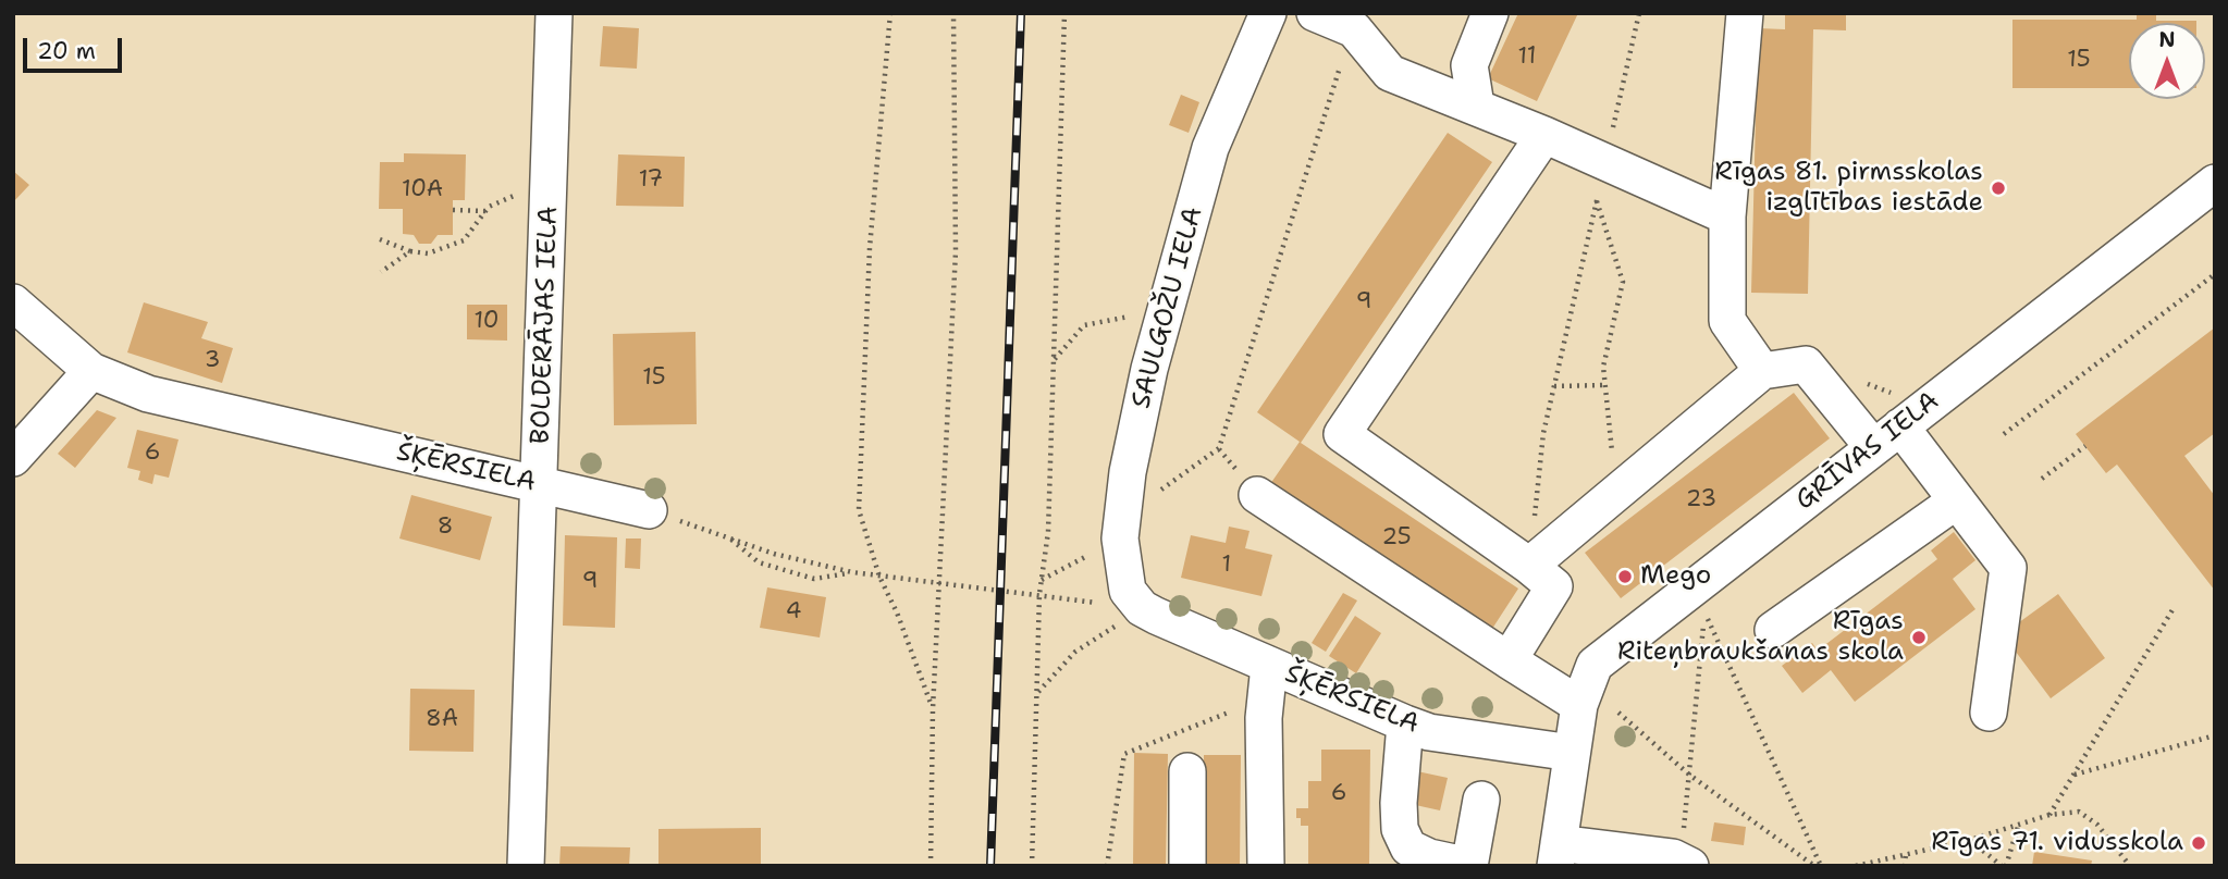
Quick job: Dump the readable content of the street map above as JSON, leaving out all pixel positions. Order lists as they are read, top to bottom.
{
  "streets": {
    "street": [
      "SAULGOŽU IELA",
      "BOLDERĀJAS IELA",
      "GRĪVAS IELA",
      "ŠĶĒRSIELA"
    ]
  },
  "crossings": [
    ["SAULGOŽU IELA", "ŠĶĒRSIELA"],
    ["BOLDERĀJAS IELA", "ŠĶĒRSIELA"],
    ["GRĪVAS IELA", "ŠĶĒRSIELA"]
  ],
  "places": [
    "Rīgas 81. pirmsskolas izglītības iestāde",
    "Mego",
    "Rīgas Riteņbraukšanas skola",
    "Rīgas 71. vidusskola"
  ],
  "house_numbers": [
    "11",
    "15",
    "17",
    "10A",
    "9",
    "10",
    "3",
    "15",
    "6",
    "23",
    "8",
    "25",
    "1",
    "9",
    "4",
    "8A",
    "6"
  ],
  "scale_bar": "20 m",
  "north": "top"
}
